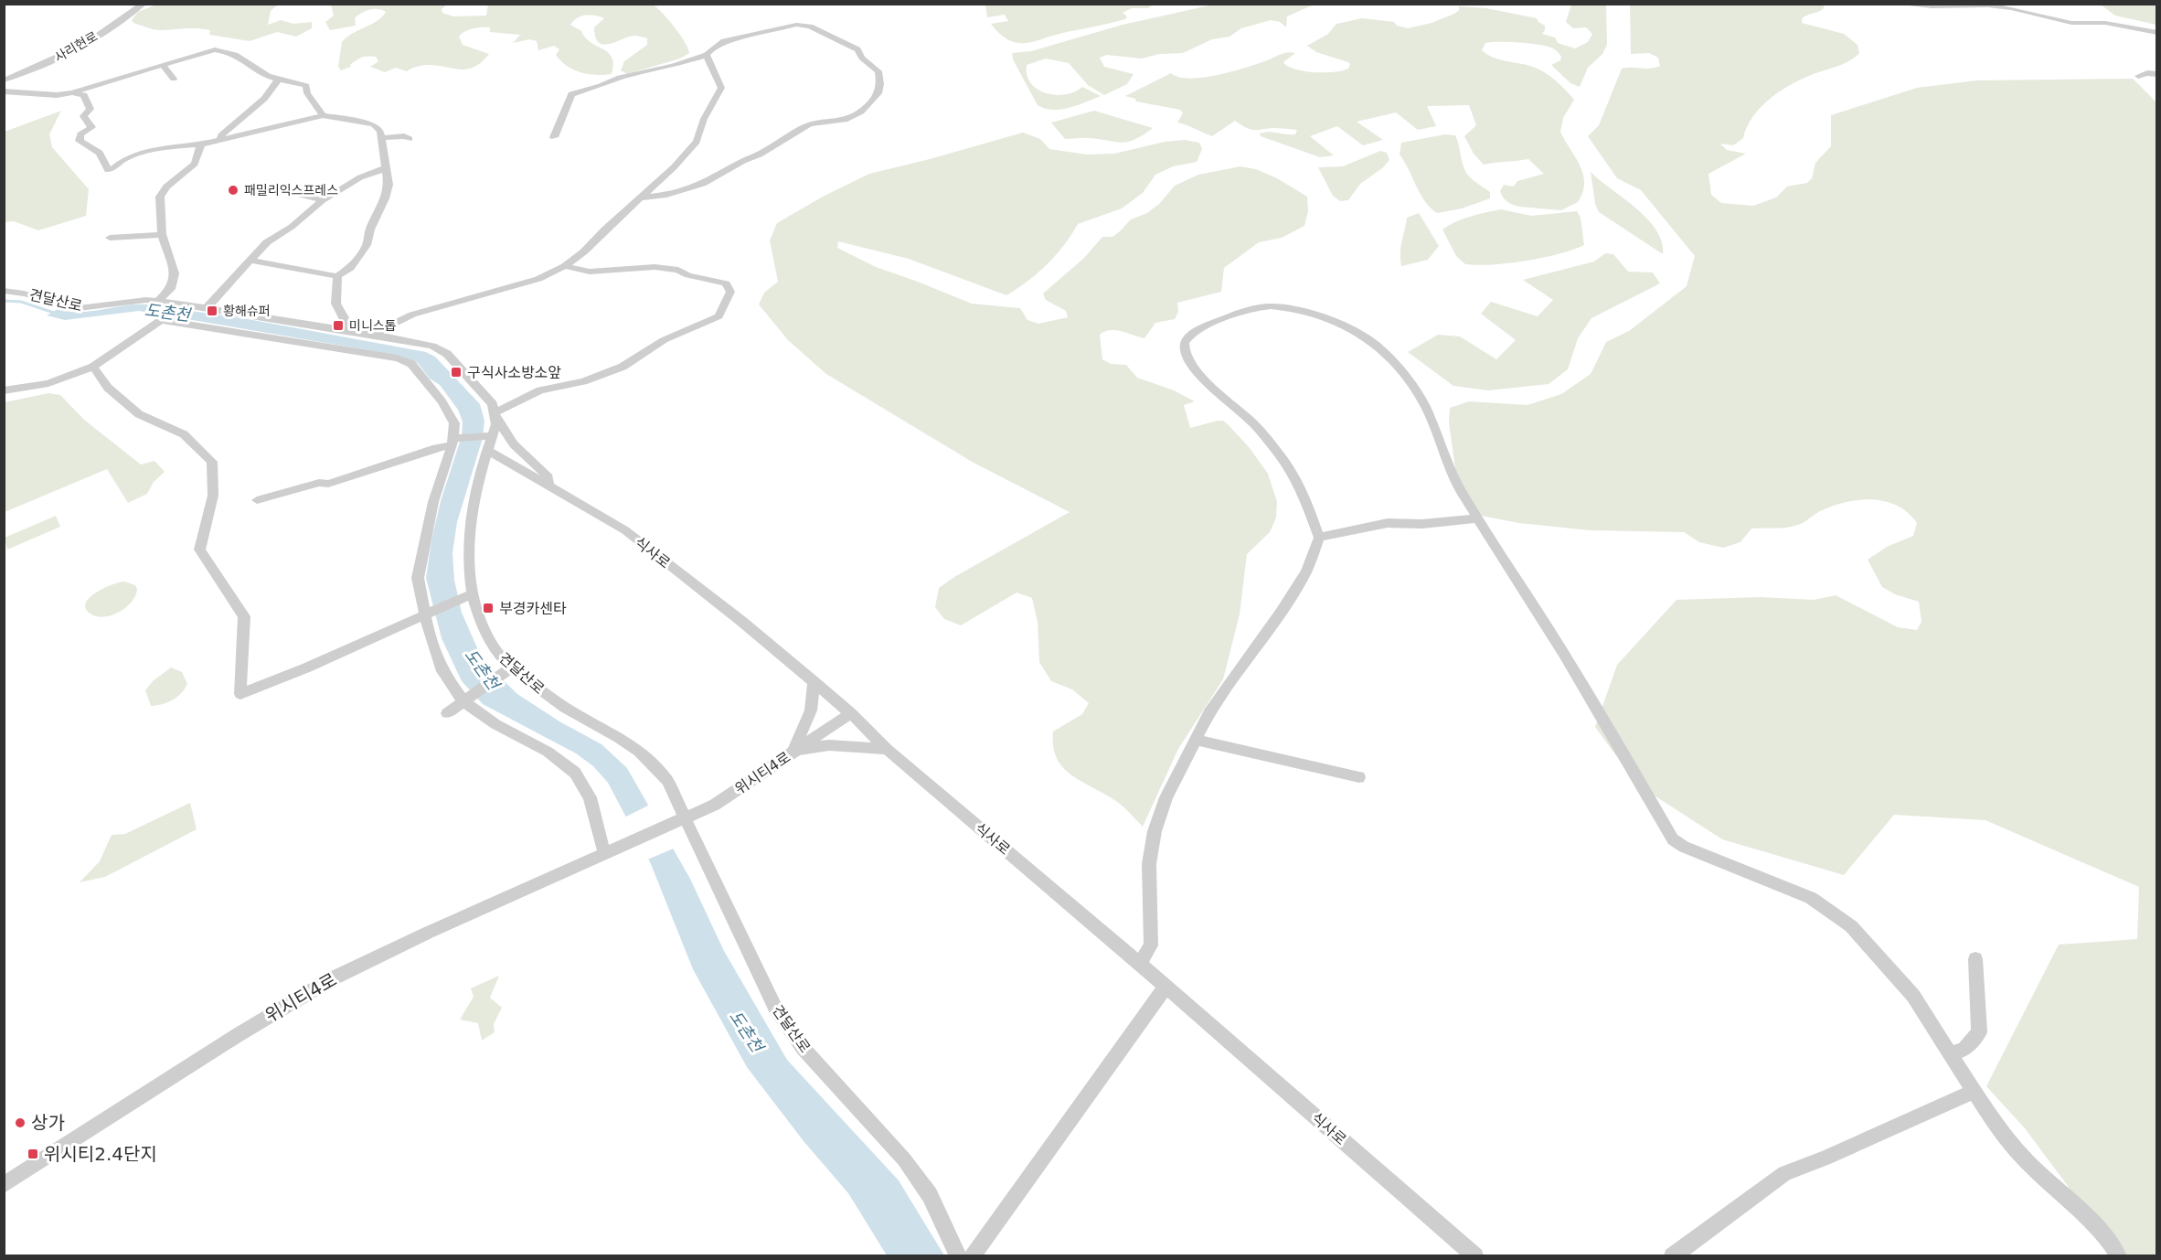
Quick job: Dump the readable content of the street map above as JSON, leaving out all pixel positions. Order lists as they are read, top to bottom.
{
  "streets": {
    "street": [
      "사리현로",
      "견달산로",
      "식사로",
      "위시티4로"
    ]
  },
  "crossings": [
    ["견달산로", "식사로"],
    ["견달산로", "위시티4로"],
    ["식사로", "위시티4로"]
  ],
  "water": ["도촌천"],
  "places": {
    "other": ["패밀리익스프레스", "상가"],
    "transit": [
      "황해슈퍼",
      "미니스톱",
      "구식사소방소앞",
      "부경카센타",
      "위시티2.4단지"
    ]
  }
}
